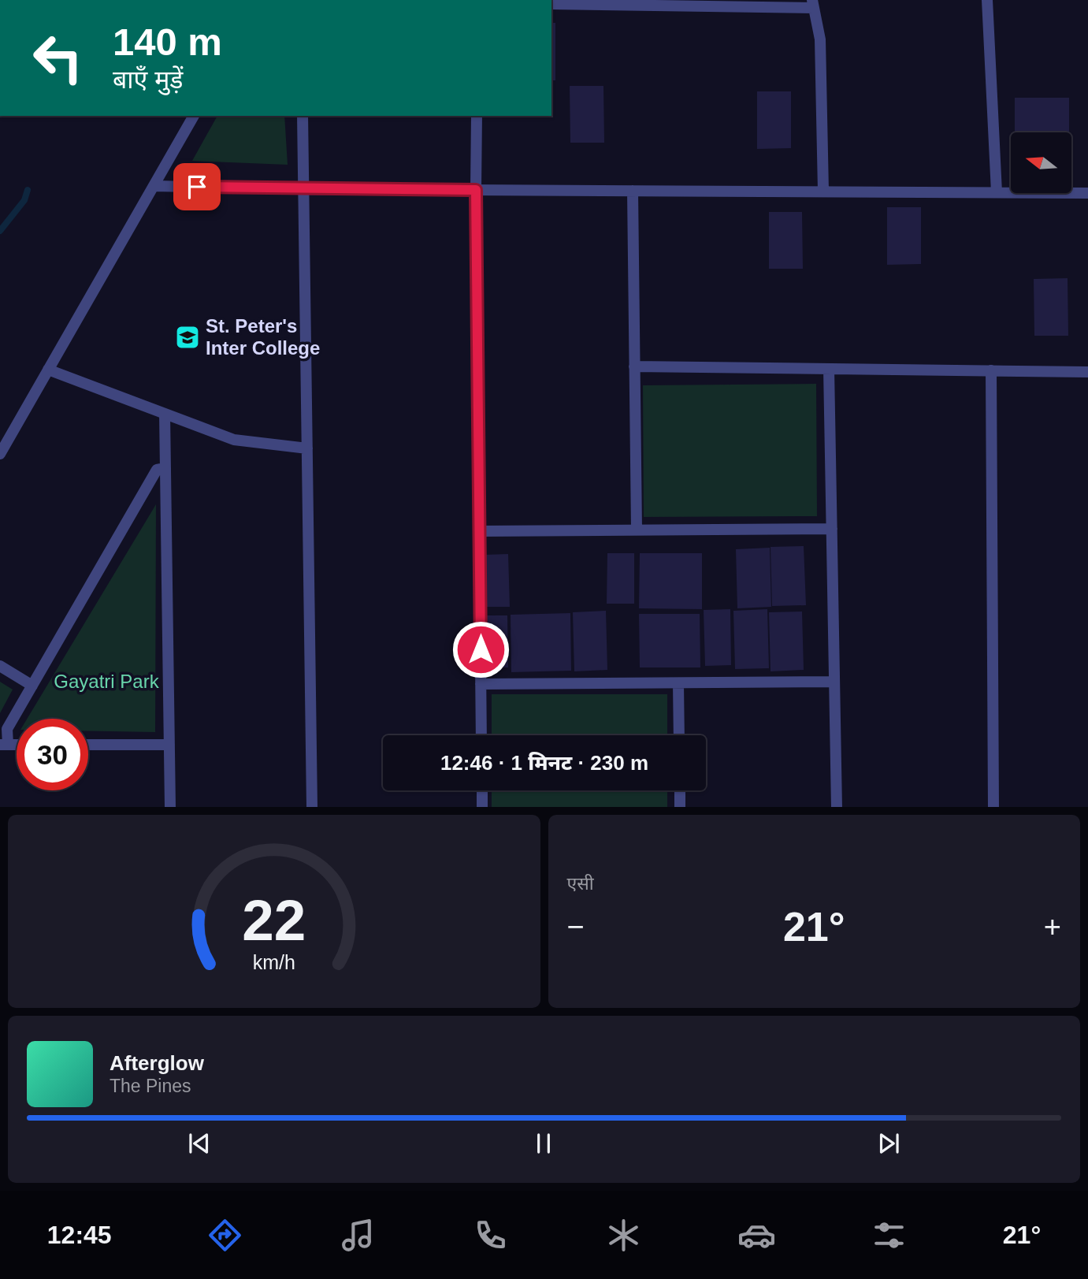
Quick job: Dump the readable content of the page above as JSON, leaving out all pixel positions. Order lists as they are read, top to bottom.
{
  "parks": ["Gayatri Park"],
  "places": {
    "school or university": ["St. Peter's Inter College"]
  },
  "north": "left",
  "page": {
    "turn": ["140 m", "बाएँ मुड़ें"],
    "limit": "30",
    "trip": "12:46 · 1 मिनट · 230 m",
    "tile": "एसी",
    "heat": ["−", "21°", "+"],
    "song": ["Afterglow", "The Pines"],
    "tabs": ["12:45", "21°"],
    "gauge": ["22", "km/h"]
  }
}
